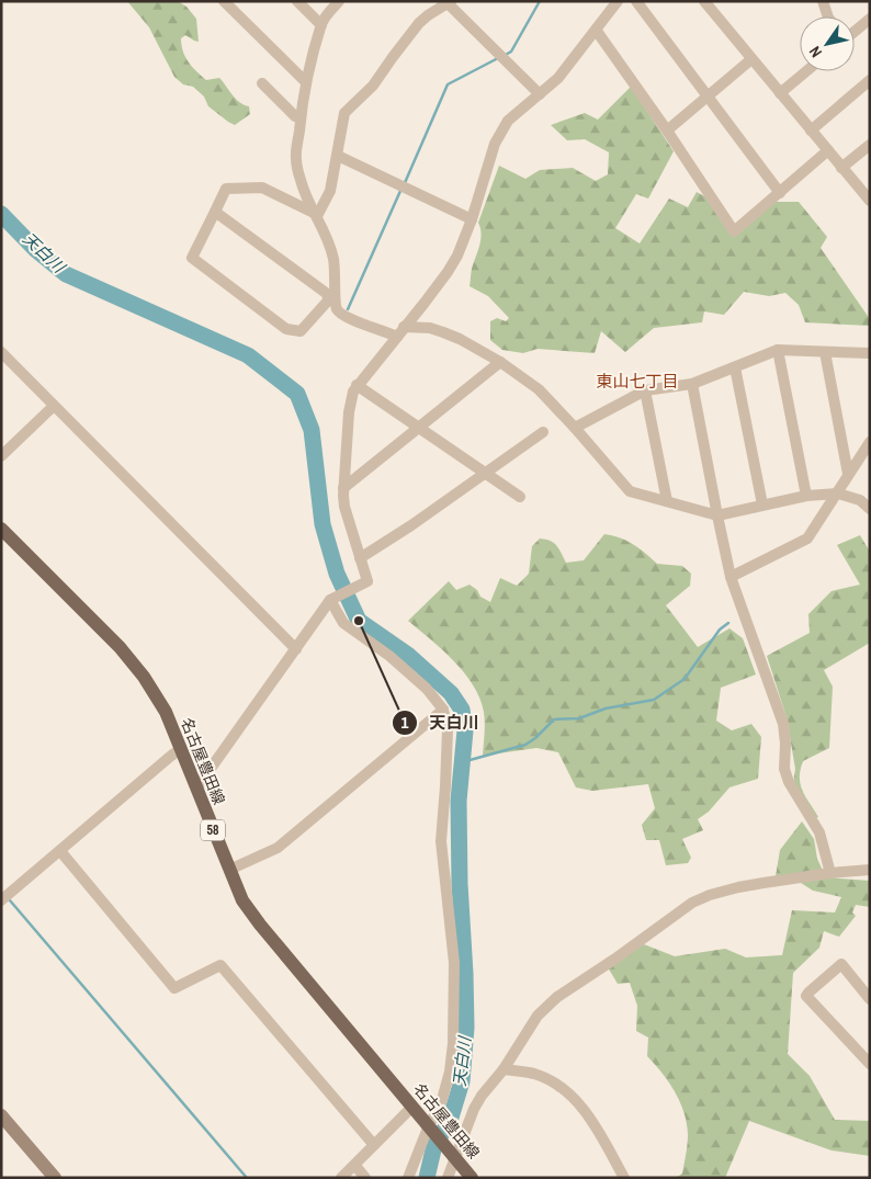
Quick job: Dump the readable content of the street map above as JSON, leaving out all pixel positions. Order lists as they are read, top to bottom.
{
  "streets": {
    "main road": ["名古屋豊田線", "58"]
  },
  "districts": ["東山七丁目"],
  "water": ["天白川"],
  "places": ["天白川"],
  "north": "bottom left"
}
